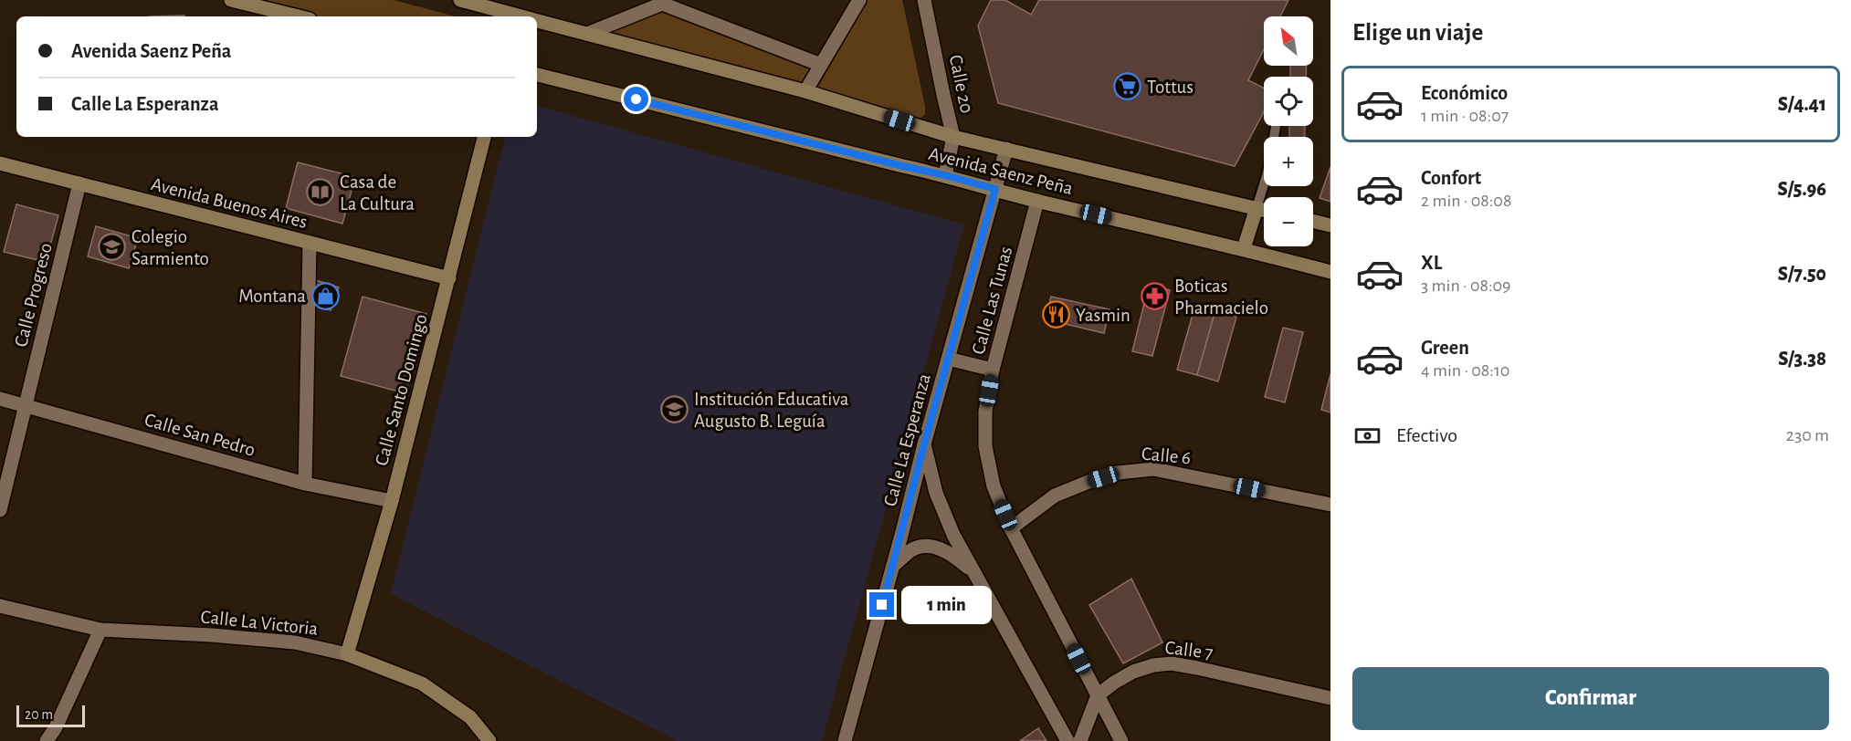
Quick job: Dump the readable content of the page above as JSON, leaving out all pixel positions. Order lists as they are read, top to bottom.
{
  "streets": {
    "main road": [
      "Avenida Saenz Peña",
      "Avenida Buenos Aires",
      "Calle Santo Domingo",
      "Calle La Victoria"
    ],
    "street": [
      "Calle 20",
      "Calle Progreso",
      "Calle Las Tunas",
      "Calle San Pedro",
      "Calle La Esperanza",
      "Calle 6",
      "Calle 7"
    ]
  },
  "crossings": [
    ["Calle 20", "Avenida Saenz Peña"],
    ["Avenida Saenz Peña", "Calle Las Tunas"],
    ["Avenida Saenz Peña", "Calle La Esperanza"],
    ["Avenida Buenos Aires", "Calle Progreso"],
    ["Avenida Buenos Aires", "Calle Santo Domingo"],
    ["Calle Progreso", "Calle San Pedro"],
    ["Calle Las Tunas", "Calle 6"],
    ["Calle Las Tunas", "Calle 7"],
    ["Calle Santo Domingo", "Calle San Pedro"],
    ["Calle Santo Domingo", "Calle La Victoria"]
  ],
  "places": {
    "supermarket": ["Tottus"],
    "library": ["Casa de La Cultura"],
    "school or university": ["Colegio Sarmiento", "Institución Educativa Augusto B. Leguía"],
    "shop": ["Montana"],
    "pharmacy": ["Boticas Pharmacielo"],
    "restaurant": ["Yasmin"]
  },
  "scale_bar": "20 m",
  "north": "top left",
  "page": {
    "heading": "Elige un viaje",
    "map_buttons": ["+", "−"],
    "banner": ["Avenida Saenz Peña", "Calle La Esperanza"],
    "list": [
      {
        "name": "Económico",
        "note": "1 min · 08:07",
        "value": "S/4.41"
      },
      {
        "name": "Confort",
        "note": "2 min · 08:08",
        "value": "S/5.96"
      },
      {
        "name": "XL",
        "note": "3 min · 08:09",
        "value": "S/7.50"
      },
      {
        "name": "Green",
        "note": "4 min · 08:10",
        "value": "S/3.38"
      }
    ],
    "pay": ["Efectivo", "230 m"],
    "bubble": "1 min",
    "buttons": "Confirmar",
    "scale": "20 m"
  }
}
